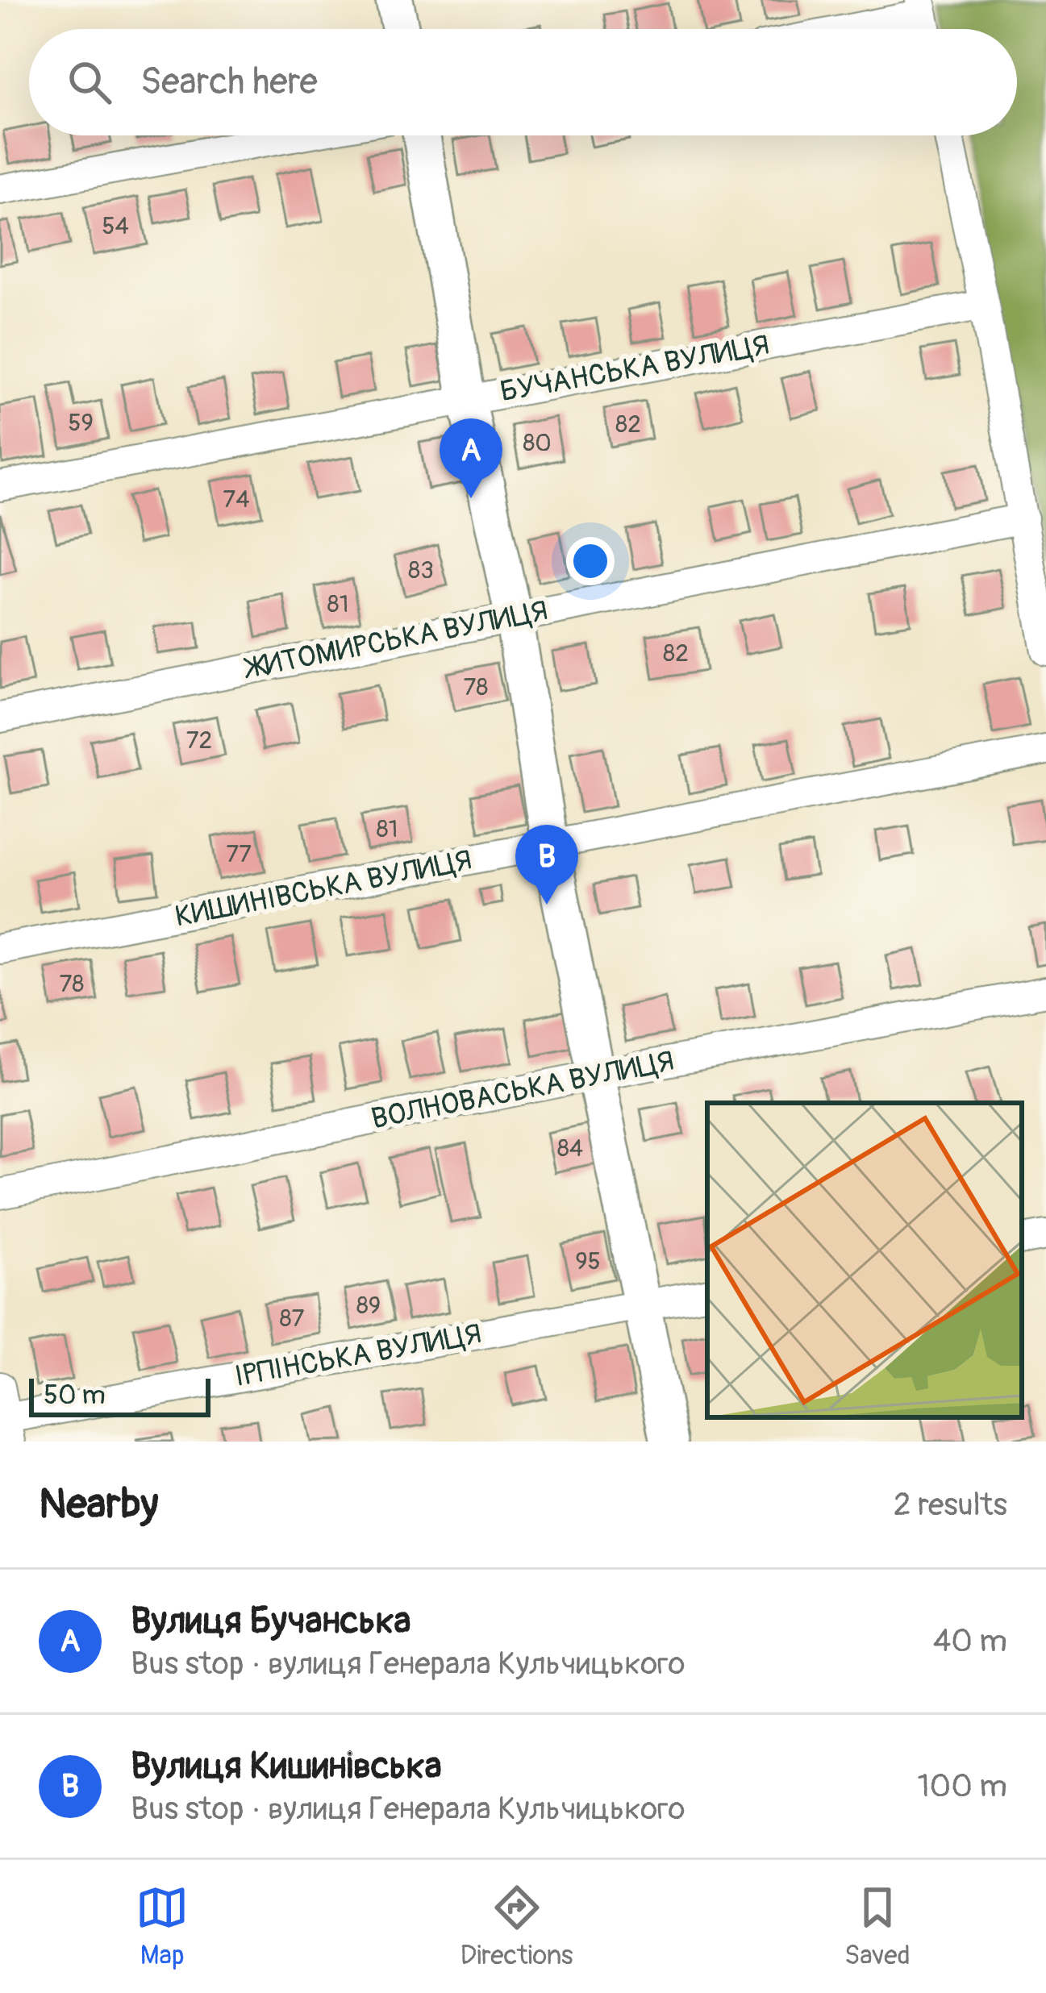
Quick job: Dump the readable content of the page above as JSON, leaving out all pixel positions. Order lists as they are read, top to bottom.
{
  "streets": {
    "street": [
      "БУЧАНСЬКА ВУЛИЦЯ",
      "ЖИТОМИРСЬКА ВУЛИЦЯ",
      "КИШИНІВСЬКА ВУЛИЦЯ",
      "ВОЛНОВАСЬКА ВУЛИЦЯ",
      "ІРПІНСЬКА ВУЛИЦЯ"
    ]
  },
  "house_numbers": [
    "54",
    "59",
    "82",
    "80",
    "74",
    "83",
    "81",
    "82",
    "78",
    "72",
    "81",
    "77",
    "78",
    "84",
    "95",
    "89",
    "87"
  ],
  "scale_bar": "50 m",
  "page": {
    "search": "Search here",
    "pins": ["A", "B"],
    "scale": "50 m",
    "heading": ["Nearby", "2 results"],
    "list": [
      {
        "mark": "A",
        "name": "Вулиця Бучанська",
        "note": "Bus stop · вулиця Генерала Кульчицького",
        "value": "40 m"
      },
      {
        "mark": "B",
        "name": "Вулиця Кишинівська",
        "note": "Bus stop · вулиця Генерала Кульчицького",
        "value": "100 m"
      }
    ],
    "nav": ["Map", "Directions", "Saved"]
  }
}
